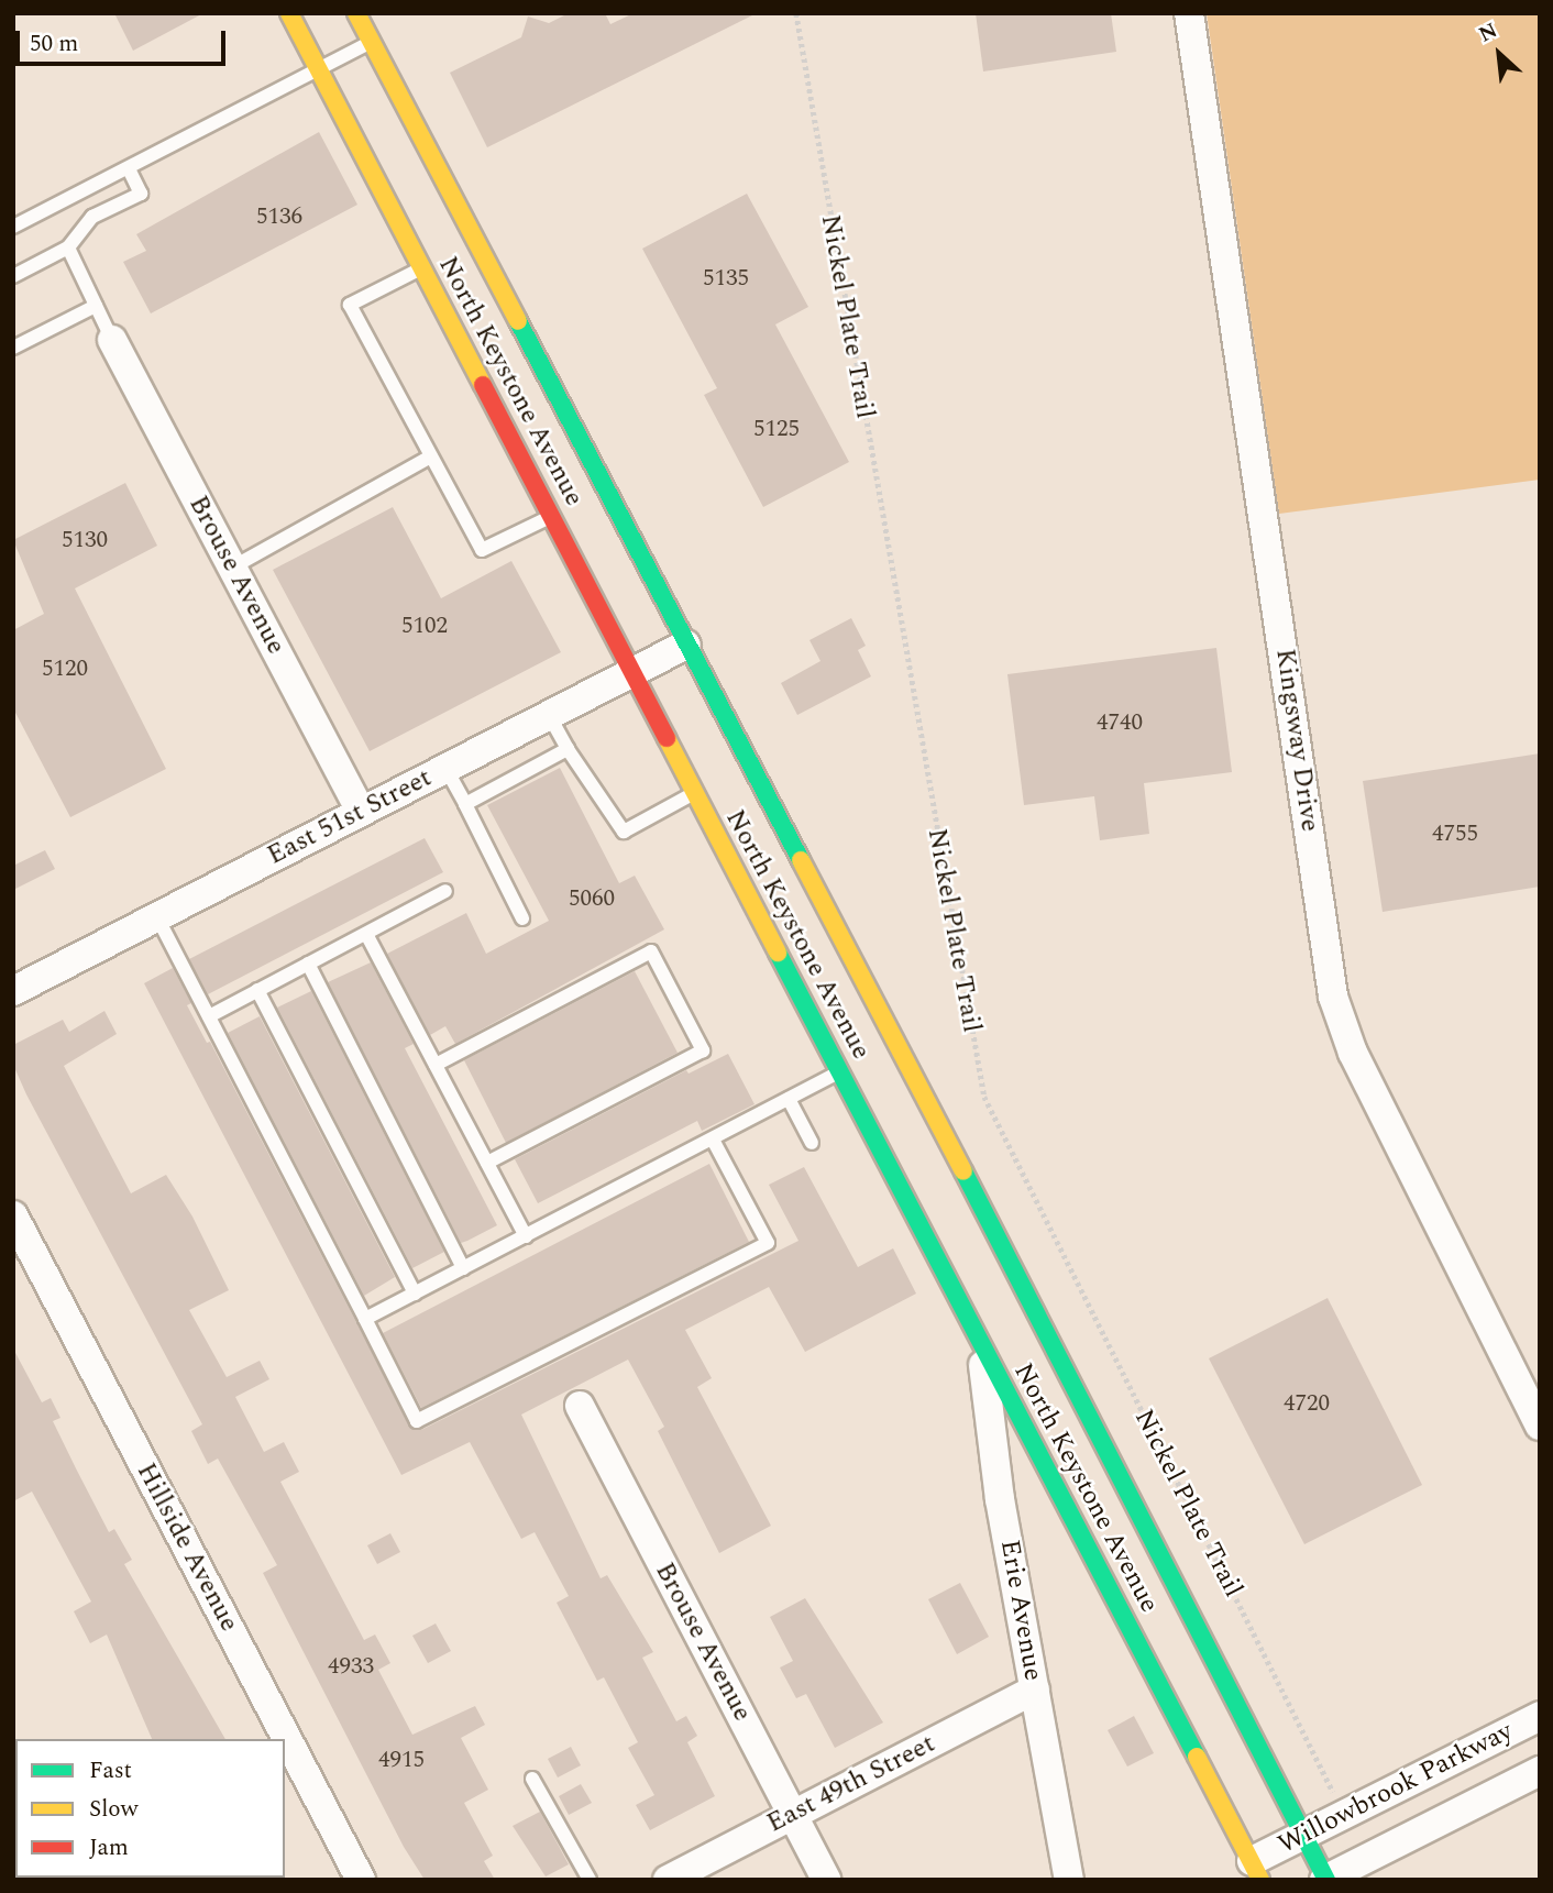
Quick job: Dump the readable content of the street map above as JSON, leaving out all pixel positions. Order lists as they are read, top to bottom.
{
  "streets": {
    "main road": ["North Keystone Avenue"],
    "street": [
      "Brouse Avenue",
      "Kingsway Drive",
      "East 51st Street",
      "Hillside Avenue",
      "Erie Avenue",
      "East 49th Street",
      "Willowbrook Parkway"
    ],
    "path": ["Nickel Plate Trail"]
  },
  "crossings": [
    ["North Keystone Avenue", "East 51st Street"],
    ["North Keystone Avenue", "Erie Avenue"],
    ["North Keystone Avenue", "Willowbrook Parkway"],
    ["Brouse Avenue", "East 51st Street"],
    ["Brouse Avenue", "East 49th Street"],
    ["Erie Avenue", "East 49th Street"]
  ],
  "house_numbers": [
    "5136",
    "5135",
    "5125",
    "5130",
    "5102",
    "5120",
    "4740",
    "4755",
    "5060",
    "4720",
    "4933",
    "4915"
  ],
  "legend": ["Fast", "Slow", "Jam"],
  "scale_bar": "50 m",
  "north": "top left"
}
